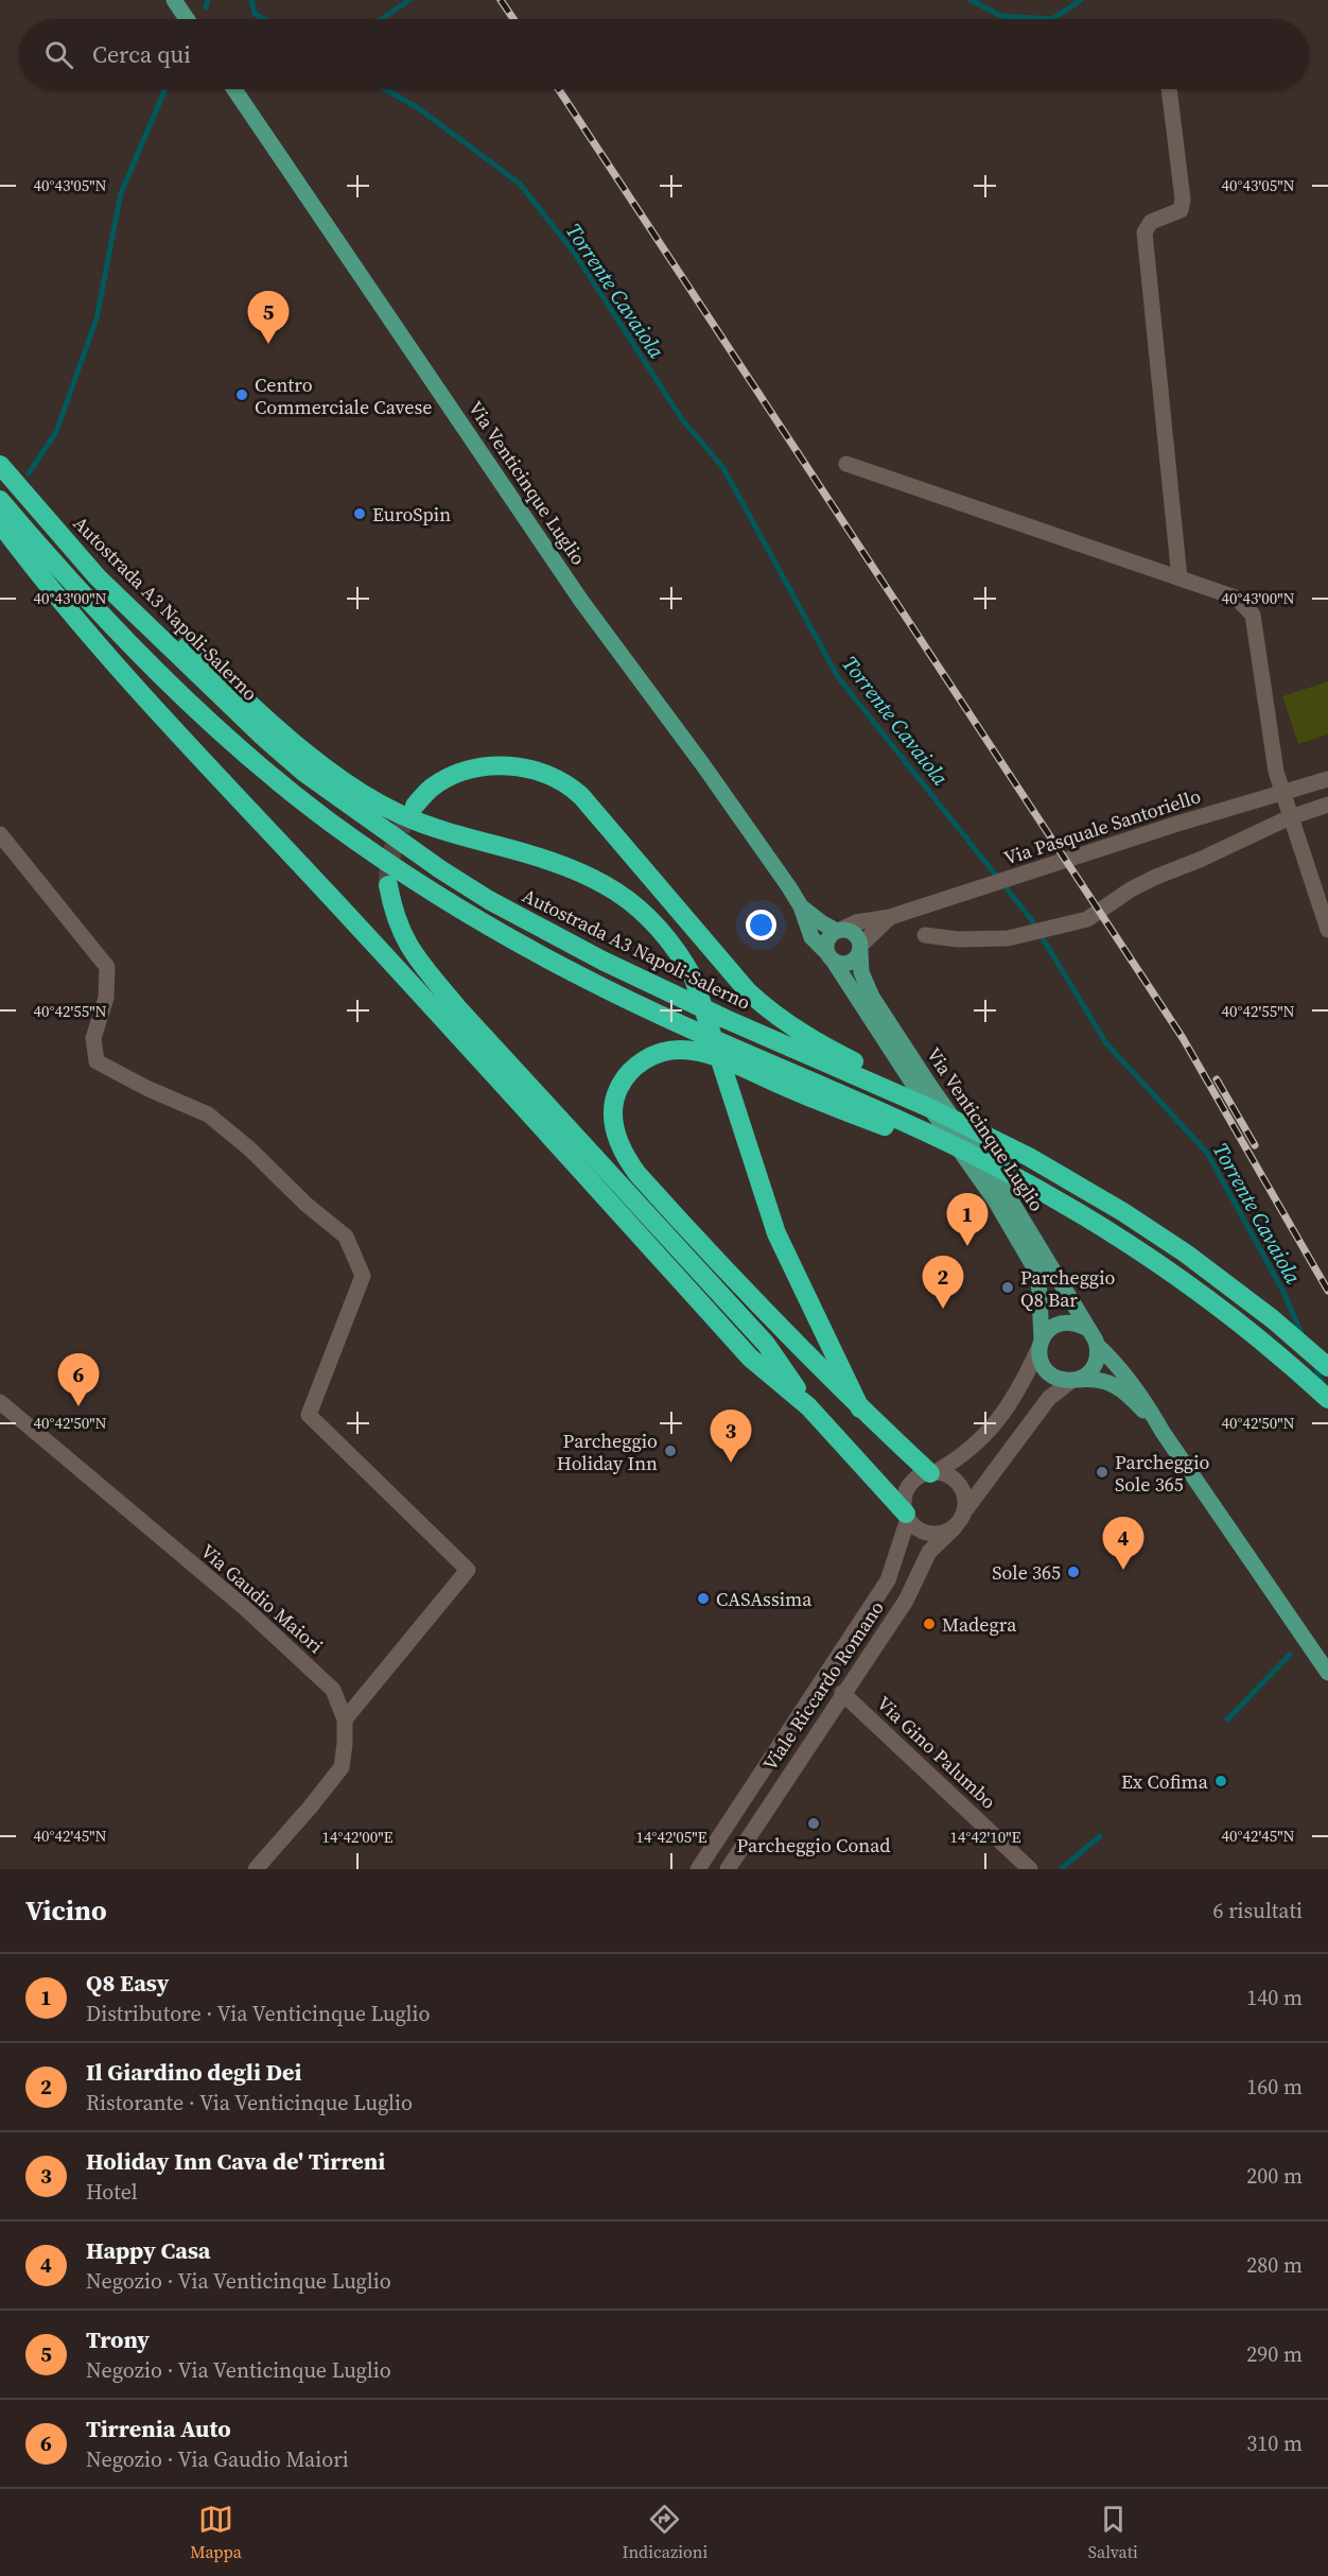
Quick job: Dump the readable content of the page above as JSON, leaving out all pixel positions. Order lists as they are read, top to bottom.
{
  "streets": {
    "highway": ["Autostrada A3 Napoli-Salerno"],
    "main road": ["Via Venticinque Luglio"],
    "street": [
      "Via Pasquale Santoriello",
      "Via Gaudio Maiori",
      "Viale Riccardo Romano",
      "Via Gino Palumbo"
    ]
  },
  "crossings": [
    ["Via Venticinque Luglio", "Via Pasquale Santoriello"],
    ["Via Venticinque Luglio", "Viale Riccardo Romano"],
    ["Viale Riccardo Romano", "Via Gino Palumbo"]
  ],
  "water": ["Torrente Cavaiola"],
  "places": [
    "Centro Commerciale Cavese",
    "EuroSpin",
    "Parcheggio Q8 Bar",
    "Parcheggio Holiday Inn",
    "Parcheggio Sole 365",
    "Sole 365",
    "CASAssima",
    "Madegra",
    "Ex Cofima",
    "Parcheggio Conad"
  ],
  "page": {
    "search": "Cerca qui",
    "pins": [
      "5",
      "1",
      "2",
      "6",
      "3",
      "4"
    ],
    "heading": ["Vicino", "6 risultati"],
    "list": [
      {
        "mark": "1",
        "name": "Q8 Easy",
        "note": "Distributore · Via Venticinque Luglio",
        "value": "140 m"
      },
      {
        "mark": "2",
        "name": "Il Giardino degli Dei",
        "note": "Ristorante · Via Venticinque Luglio",
        "value": "160 m"
      },
      {
        "mark": "3",
        "name": "Holiday Inn Cava de' Tirreni",
        "note": "Hotel",
        "value": "200 m"
      },
      {
        "mark": "4",
        "name": "Happy Casa",
        "note": "Negozio · Via Venticinque Luglio",
        "value": "280 m"
      },
      {
        "mark": "5",
        "name": "Trony",
        "note": "Negozio · Via Venticinque Luglio",
        "value": "290 m"
      },
      {
        "mark": "6",
        "name": "Tirrenia Auto",
        "note": "Negozio · Via Gaudio Maiori",
        "value": "310 m"
      }
    ],
    "nav": ["Mappa", "Indicazioni", "Salvati"]
  },
  "coordinates": [
    "40°43'05\"N",
    "40°43'00\"N",
    "40°42'55\"N",
    "40°42'50\"N",
    "40°42'45\"N",
    "14°42'00\"E",
    "14°42'05\"E",
    "14°42'10\"E"
  ]
}
